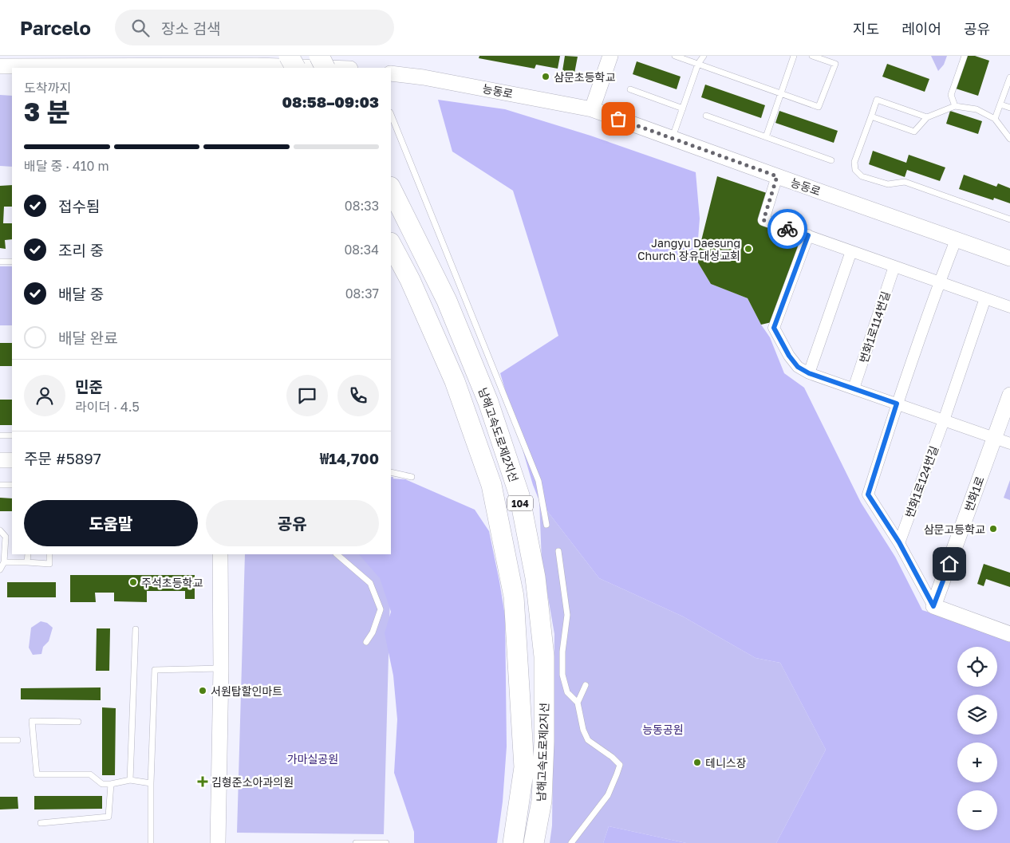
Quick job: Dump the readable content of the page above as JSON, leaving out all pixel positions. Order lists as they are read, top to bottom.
{
  "streets": {
    "highway": ["남해고속도로제2지선", "104"],
    "street": [
      "능동로",
      "번화1로114번길",
      "번화1로124번길",
      "번화1로"
    ]
  },
  "parks": ["능동공원", "가마실공원"],
  "places": {
    "other": [
      "삼문초등학교",
      "Jangyu Daesung Church 장유대성교회",
      "삼문고등학교",
      "주석초등학교",
      "서원탑할인마트",
      "테니스장"
    ],
    "health": ["김형준소아과의원"]
  },
  "page": {
    "header": "Parcelo",
    "search": "장소 검색",
    "nav": ["지도", "레이어", "공유"],
    "heading": ["3 분", "도착까지", "08:58–09:03"],
    "panel": [
      "민준",
      "라이더 · 4.5",
      "주문 #5897",
      "₩14,700"
    ],
    "bar": "배달 중 · 410 m",
    "list": [
      ["접수됨", "08:33"],
      ["조리 중", "08:34"],
      ["배달 중", "08:37"],
      "배달 완료"
    ],
    "buttons": ["도움말", "공유"],
    "map_buttons": ["+", "−"]
  }
}
